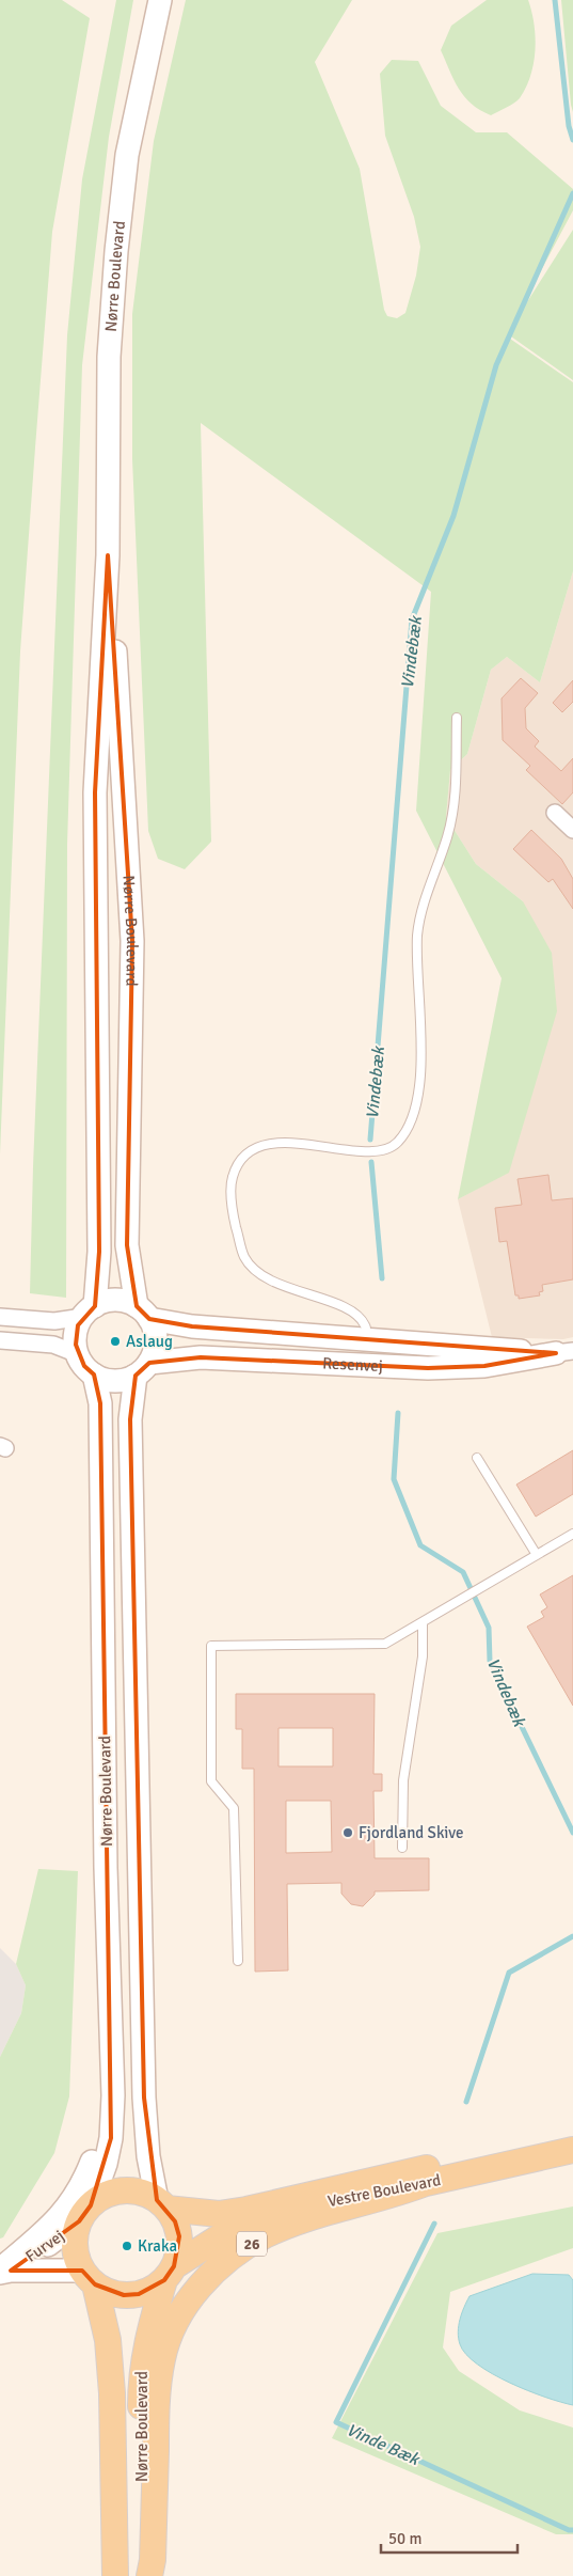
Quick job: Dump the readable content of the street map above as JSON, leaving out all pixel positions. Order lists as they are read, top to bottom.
{
  "streets": {
    "main road": ["Nørre Boulevard", "Vestre Boulevard", "26"],
    "street": ["Resenvej", "Furvej"]
  },
  "crossings": [
    ["Nørre Boulevard", "Resenvej"],
    ["Nørre Boulevard", "Vestre Boulevard"],
    ["Nørre Boulevard", "26"],
    ["Nørre Boulevard", "Furvej"],
    ["Vestre Boulevard", "26"],
    ["Vestre Boulevard", "Furvej"],
    ["26", "Furvej"]
  ],
  "water": ["Vindebæk", "Vinde Bæk"],
  "places": ["Aslaug", "Fjordland Skive", "Kraka"],
  "scale_bar": "50 m"
}
